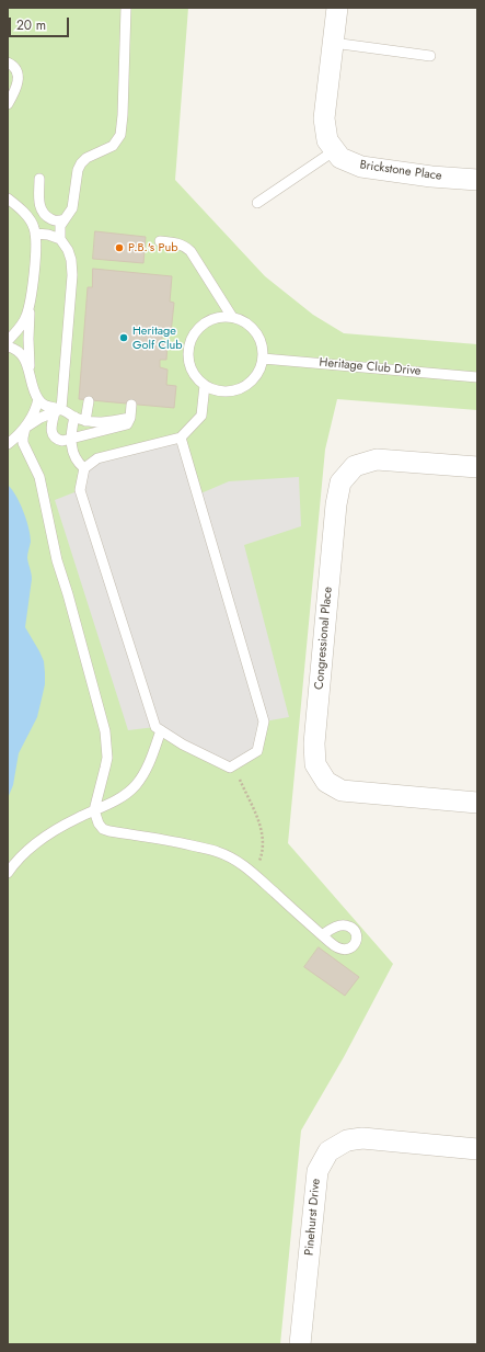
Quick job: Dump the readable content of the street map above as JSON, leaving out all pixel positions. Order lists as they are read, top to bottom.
{
  "streets": {
    "street": ["Brickstone Place", "Congressional Place", "Pinehurst Drive"],
    "lane": ["Heritage Club Drive"]
  },
  "places": ["P.B.'s Pub", "Heritage Golf Club"],
  "scale_bar": "20 m"
}
